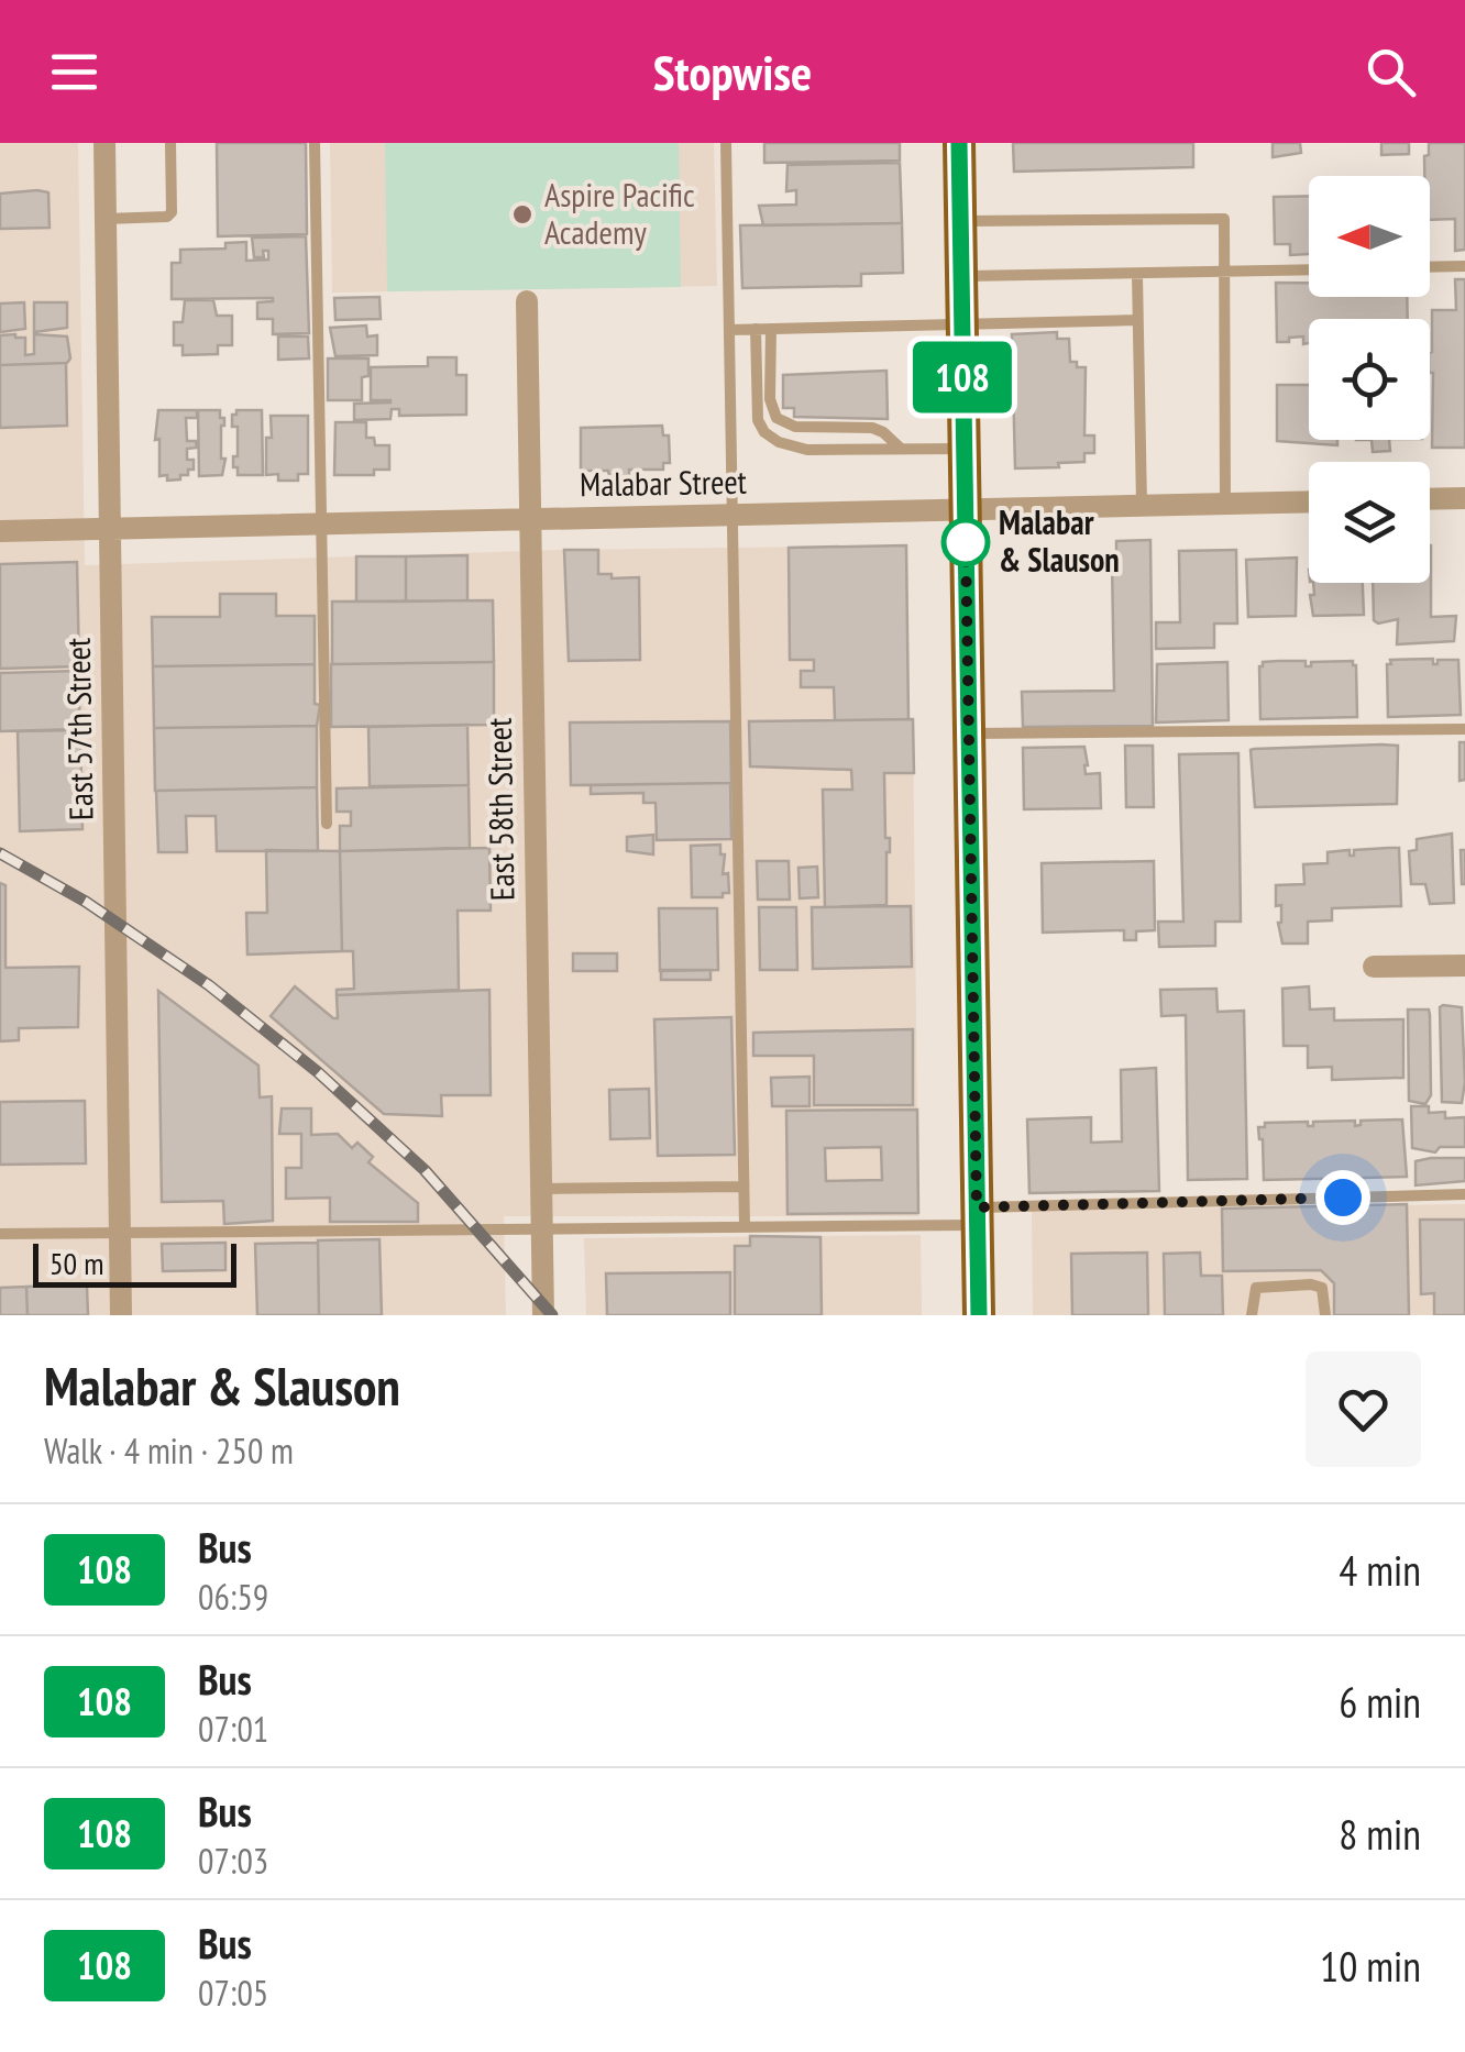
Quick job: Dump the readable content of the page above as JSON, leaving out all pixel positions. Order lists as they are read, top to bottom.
{
  "streets": {
    "street": ["Malabar Street", "East 57th Street", "East 58th Street"]
  },
  "crossings": [
    ["Malabar Street", "East 57th Street"],
    ["Malabar Street", "East 58th Street"]
  ],
  "places": ["Aspire Pacific Academy", "Malabar & Slauson"],
  "lines": ["bus line 108"],
  "scale_bar": "50 m",
  "north": "left",
  "page": {
    "header": "Stopwise",
    "on_map": "108",
    "scale": "50 m",
    "heading": ["Malabar & Slauson", "Walk · 4 min · 250 m"],
    "list": [
      {
        "mark": "108",
        "name": "Bus",
        "note": "06:59",
        "value": "4 min"
      },
      {
        "mark": "108",
        "name": "Bus",
        "note": "07:01",
        "value": "6 min"
      },
      {
        "mark": "108",
        "name": "Bus",
        "note": "07:03",
        "value": "8 min"
      },
      {
        "mark": "108",
        "name": "Bus",
        "note": "07:05",
        "value": "10 min"
      }
    ]
  }
}
